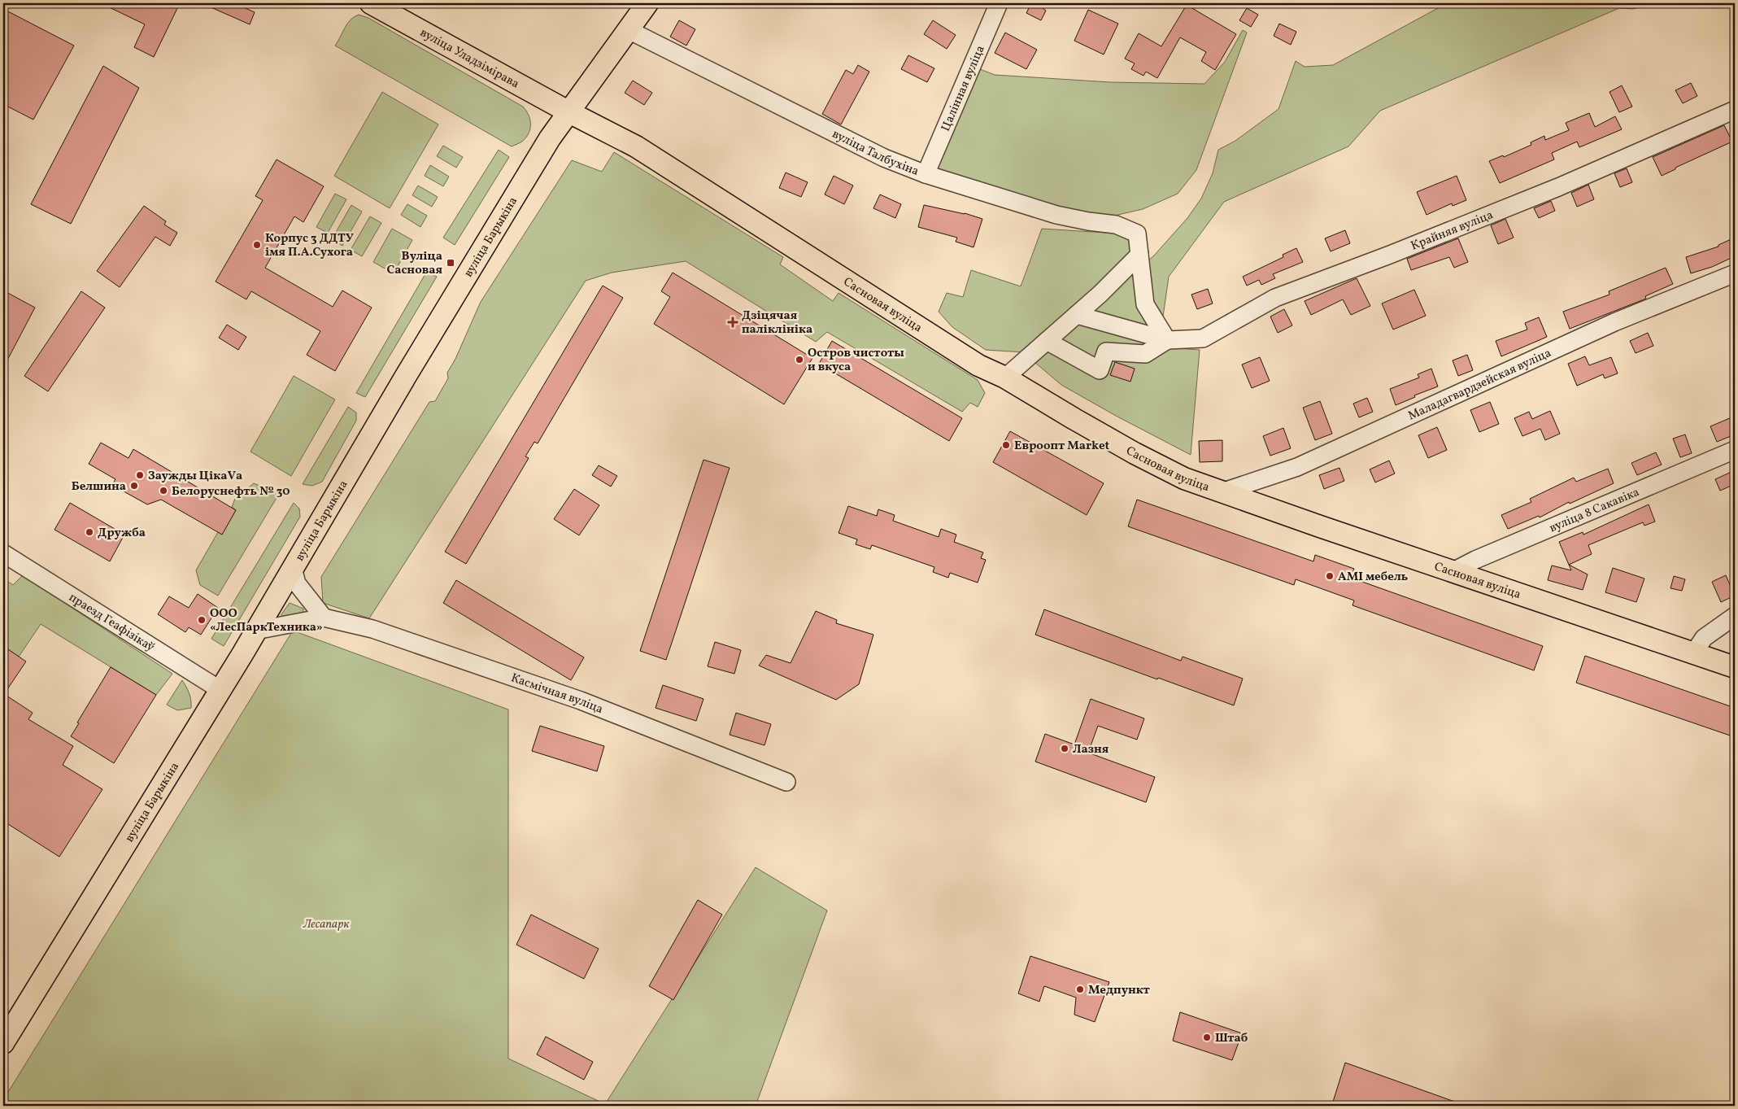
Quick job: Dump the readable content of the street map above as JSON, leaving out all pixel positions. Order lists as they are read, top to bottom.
{
  "streets": {
    "main road": ["вуліца Уладзімірава", "вуліца Барыкіна", "Сасновая вуліца"],
    "street": [
      "Цалінная вуліца",
      "вуліца Талбухіна",
      "Крайняя вуліца",
      "Маладагвардзейская вуліца",
      "вуліца 8 Сакавіка",
      "праезд Геафізікаў",
      "Касмічная вуліца"
    ]
  },
  "crossings": [
    ["вуліца Уладзімірава", "вуліца Барыкіна"],
    ["вуліца Уладзімірава", "Сасновая вуліца"],
    ["Цалінная вуліца", "вуліца Талбухіна"],
    ["вуліца Талбухіна", "вуліца Барыкіна"],
    ["вуліца Барыкіна", "Сасновая вуліца"],
    ["вуліца Барыкіна", "праезд Геафізікаў"],
    ["вуліца Барыкіна", "Касмічная вуліца"],
    ["Сасновая вуліца", "Маладагвардзейская вуліца"],
    ["Сасновая вуліца", "вуліца 8 Сакавіка"]
  ],
  "parks": ["Лесапарк"],
  "places": {
    "other": [
      "Корпус 3 ДДТУ імя П.А.Сухога",
      "Остров чистоты и вкуса",
      "Евроопт Market",
      "Заужды ЦікаVа",
      "Белшина",
      "Белоруснефть № 30",
      "Дружба",
      "AMI мебель",
      "ООО «ЛесПаркТехника»",
      "Лазня",
      "Медпункт",
      "Штаб"
    ],
    "transit": ["Вуліца Сасновая"],
    "health": ["Дзіцячая паліклініка"]
  }
}
